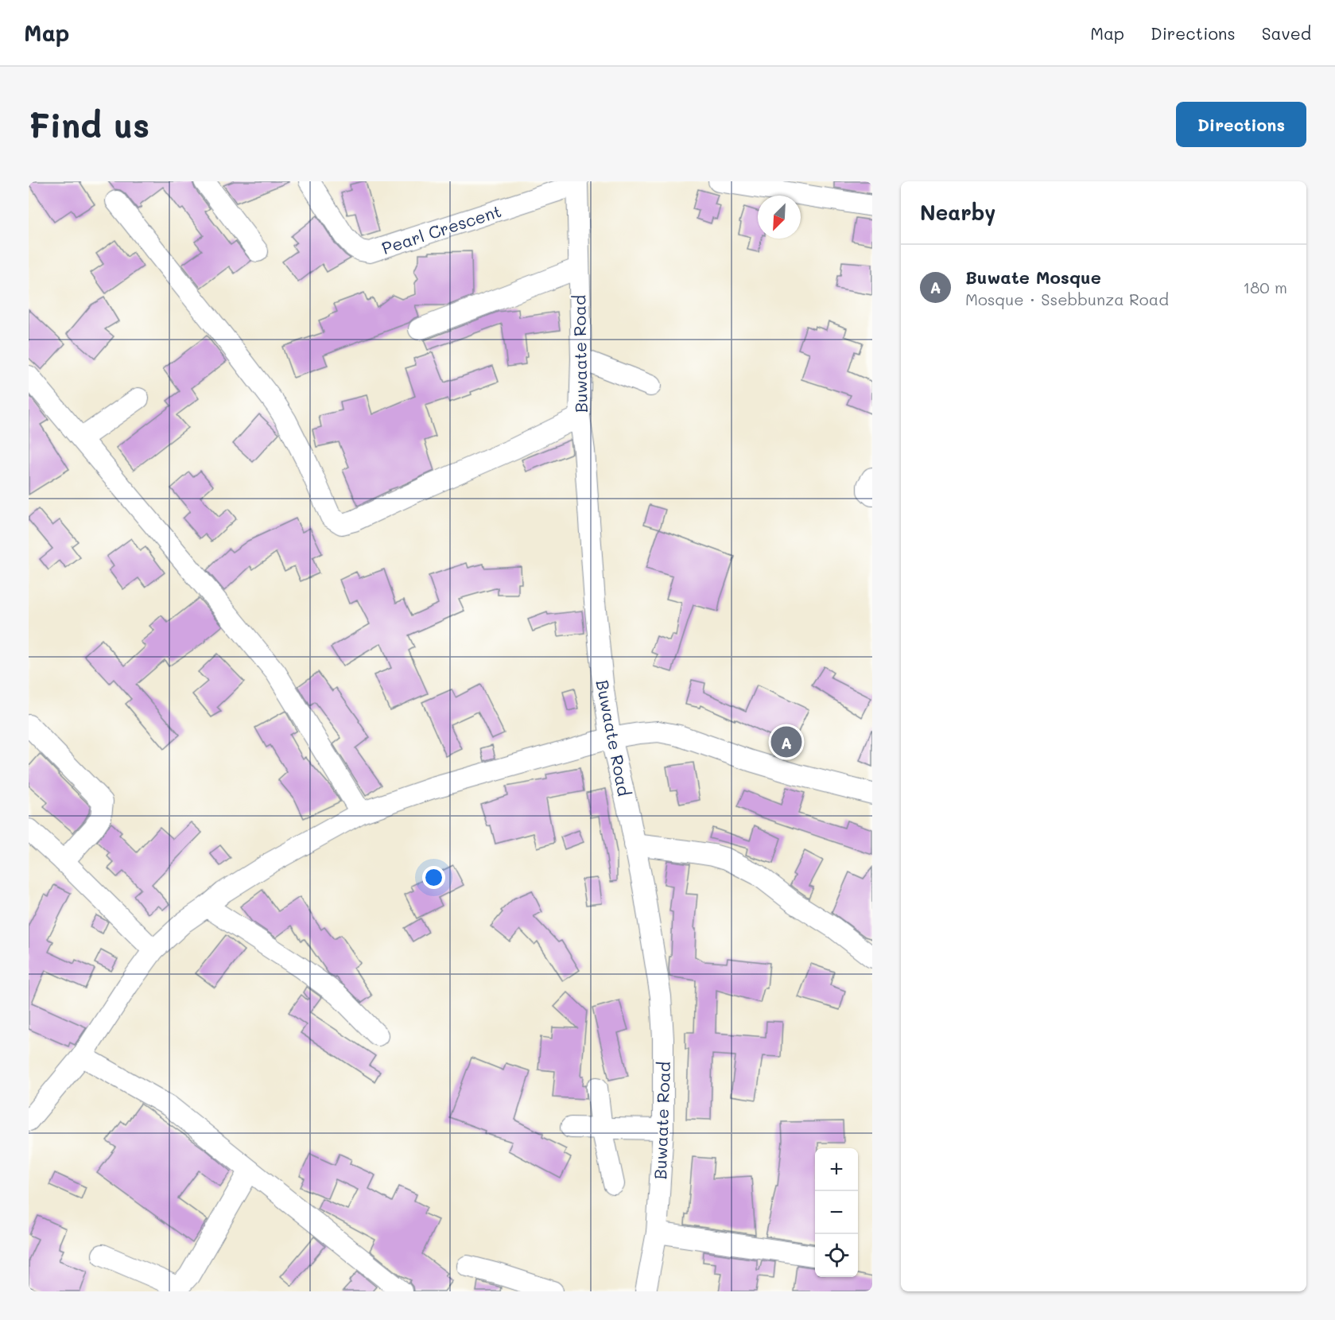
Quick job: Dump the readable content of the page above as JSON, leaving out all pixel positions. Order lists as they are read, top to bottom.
{
  "streets": {
    "street": ["Pearl Crescent", "Buwaate Road"]
  },
  "crossings": [
    ["Pearl Crescent", "Buwaate Road"]
  ],
  "north": "bottom left",
  "page": {
    "header": "Map",
    "nav": ["Map", "Directions", "Saved"],
    "buttons": "Directions",
    "title": "Find us",
    "heading": "Nearby",
    "list": [
      {
        "mark": "A",
        "name": "Buwate Mosque",
        "note": "Mosque · Ssebbunza Road",
        "value": "180 m"
      }
    ],
    "pins": "A",
    "map_buttons": ["+", "−"]
  }
}
